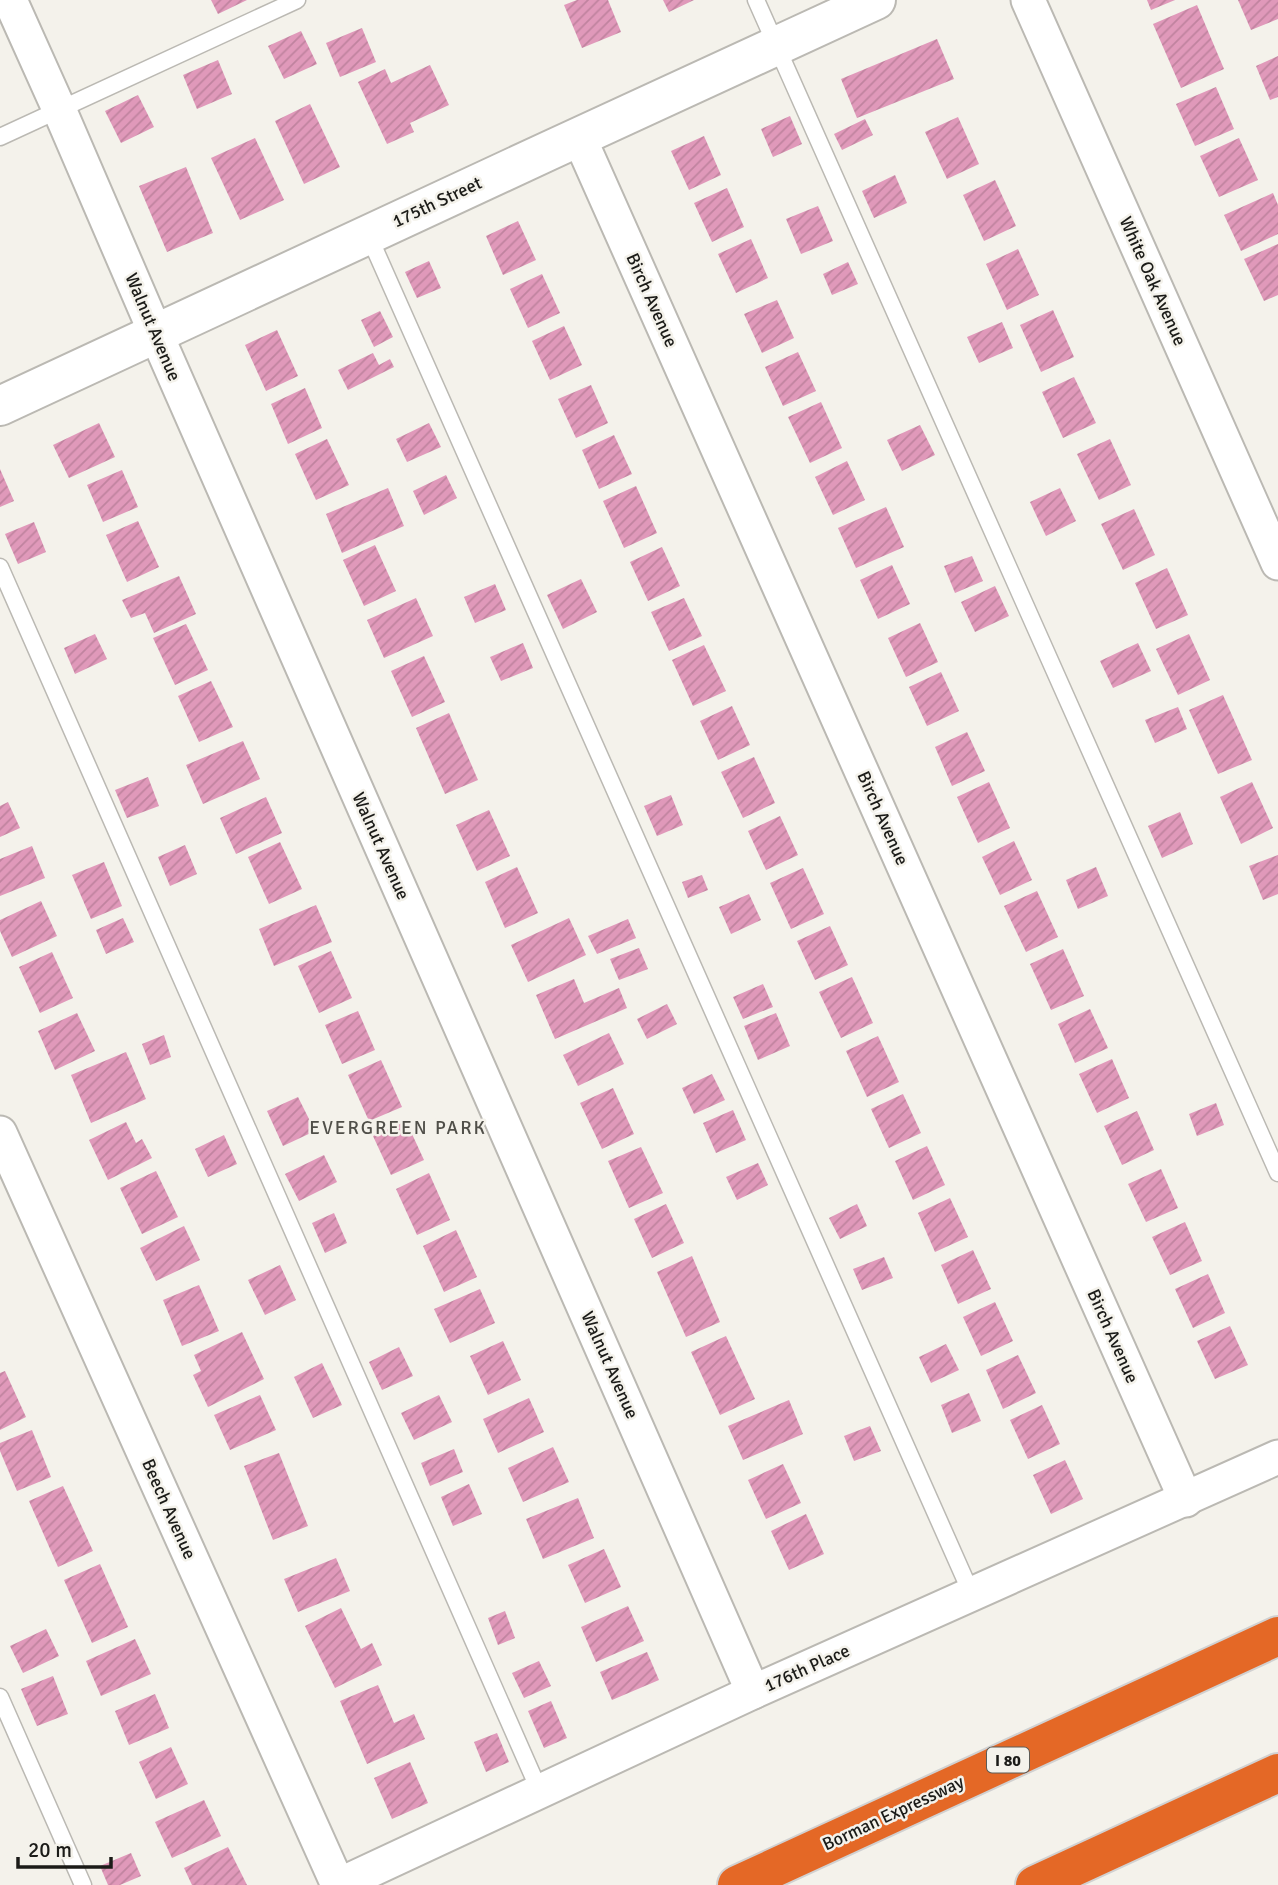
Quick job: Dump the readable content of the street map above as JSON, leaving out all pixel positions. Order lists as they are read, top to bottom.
{
  "streets": {
    "highway": ["I 80", "Borman Expressway"],
    "street": [
      "175th Street",
      "White Oak Avenue",
      "Birch Avenue",
      "Walnut Avenue",
      "Beech Avenue",
      "176th Place"
    ]
  },
  "crossings": [
    ["175th Street", "Birch Avenue"],
    ["175th Street", "Walnut Avenue"],
    ["Birch Avenue", "176th Place"],
    ["Walnut Avenue", "176th Place"],
    ["Beech Avenue", "176th Place"]
  ],
  "districts": ["EVERGREEN PARK"],
  "scale_bar": "20 m"
}
